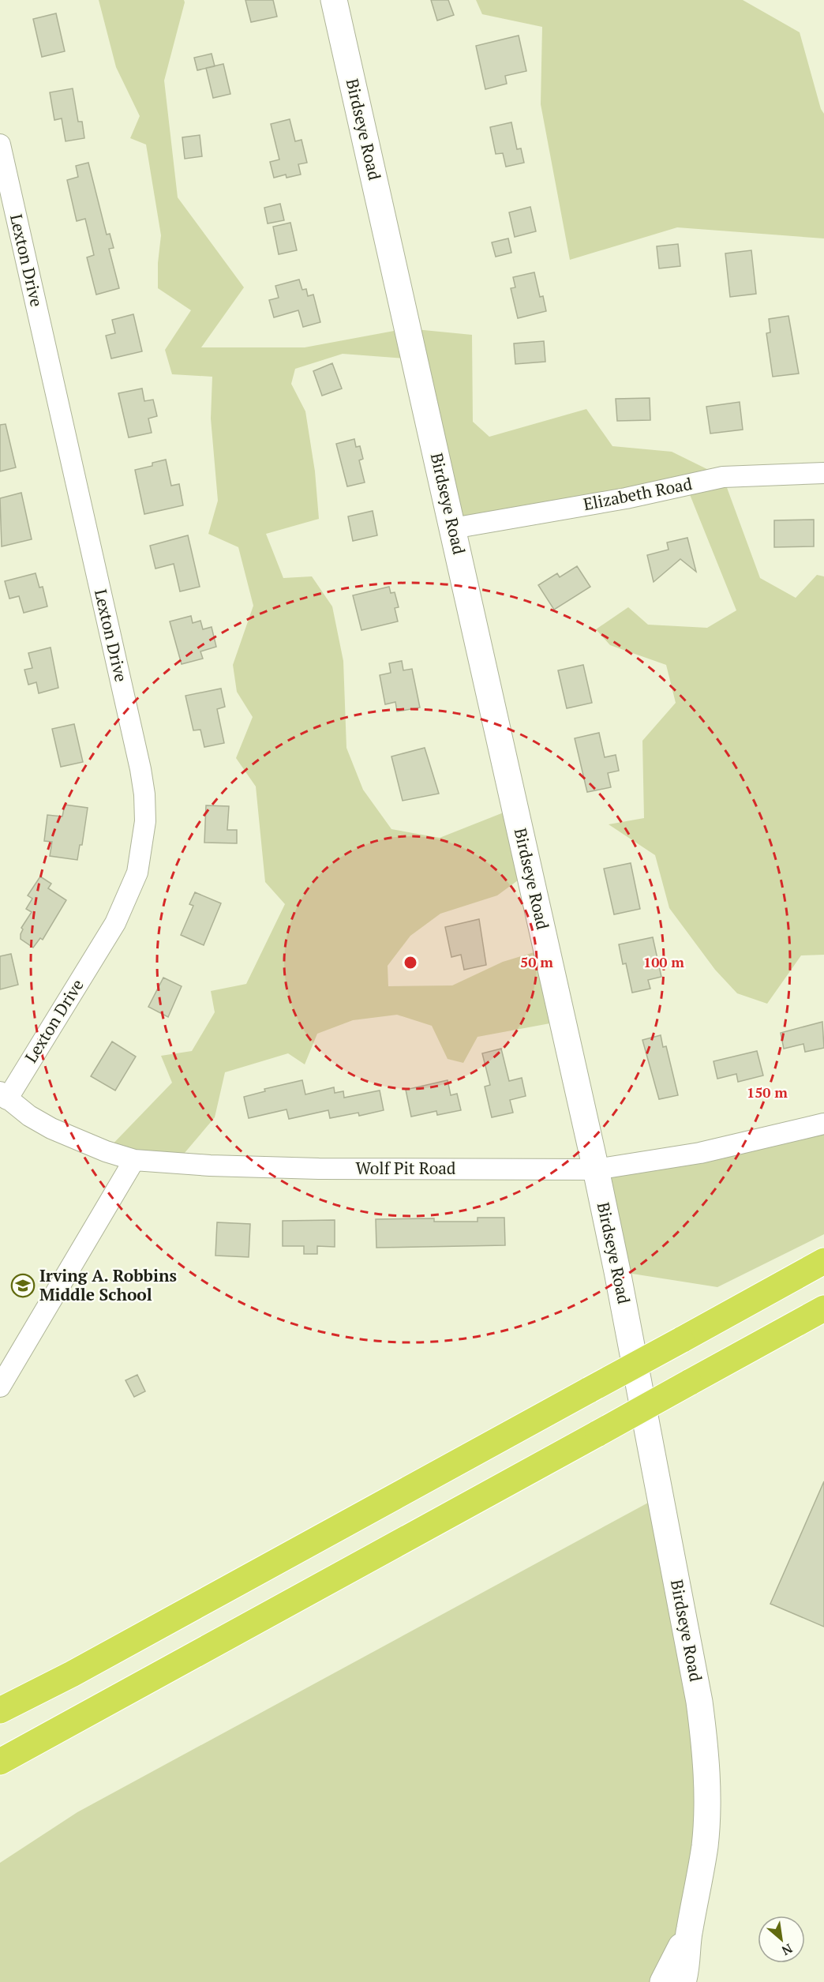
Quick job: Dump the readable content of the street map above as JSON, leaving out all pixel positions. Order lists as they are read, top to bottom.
{
  "streets": {
    "main road": ["Birdseye Road"],
    "street": ["Lexton Drive", "Elizabeth Road", "Wolf Pit Road"]
  },
  "crossings": [
    ["Birdseye Road", "Elizabeth Road"],
    ["Birdseye Road", "Wolf Pit Road"],
    ["Lexton Drive", "Wolf Pit Road"]
  ],
  "places": {
    "school or university": ["Irving A. Robbins Middle School"]
  },
  "north": "bottom right",
  "rings": ["50 m", "100 m", "150 m"]
}
